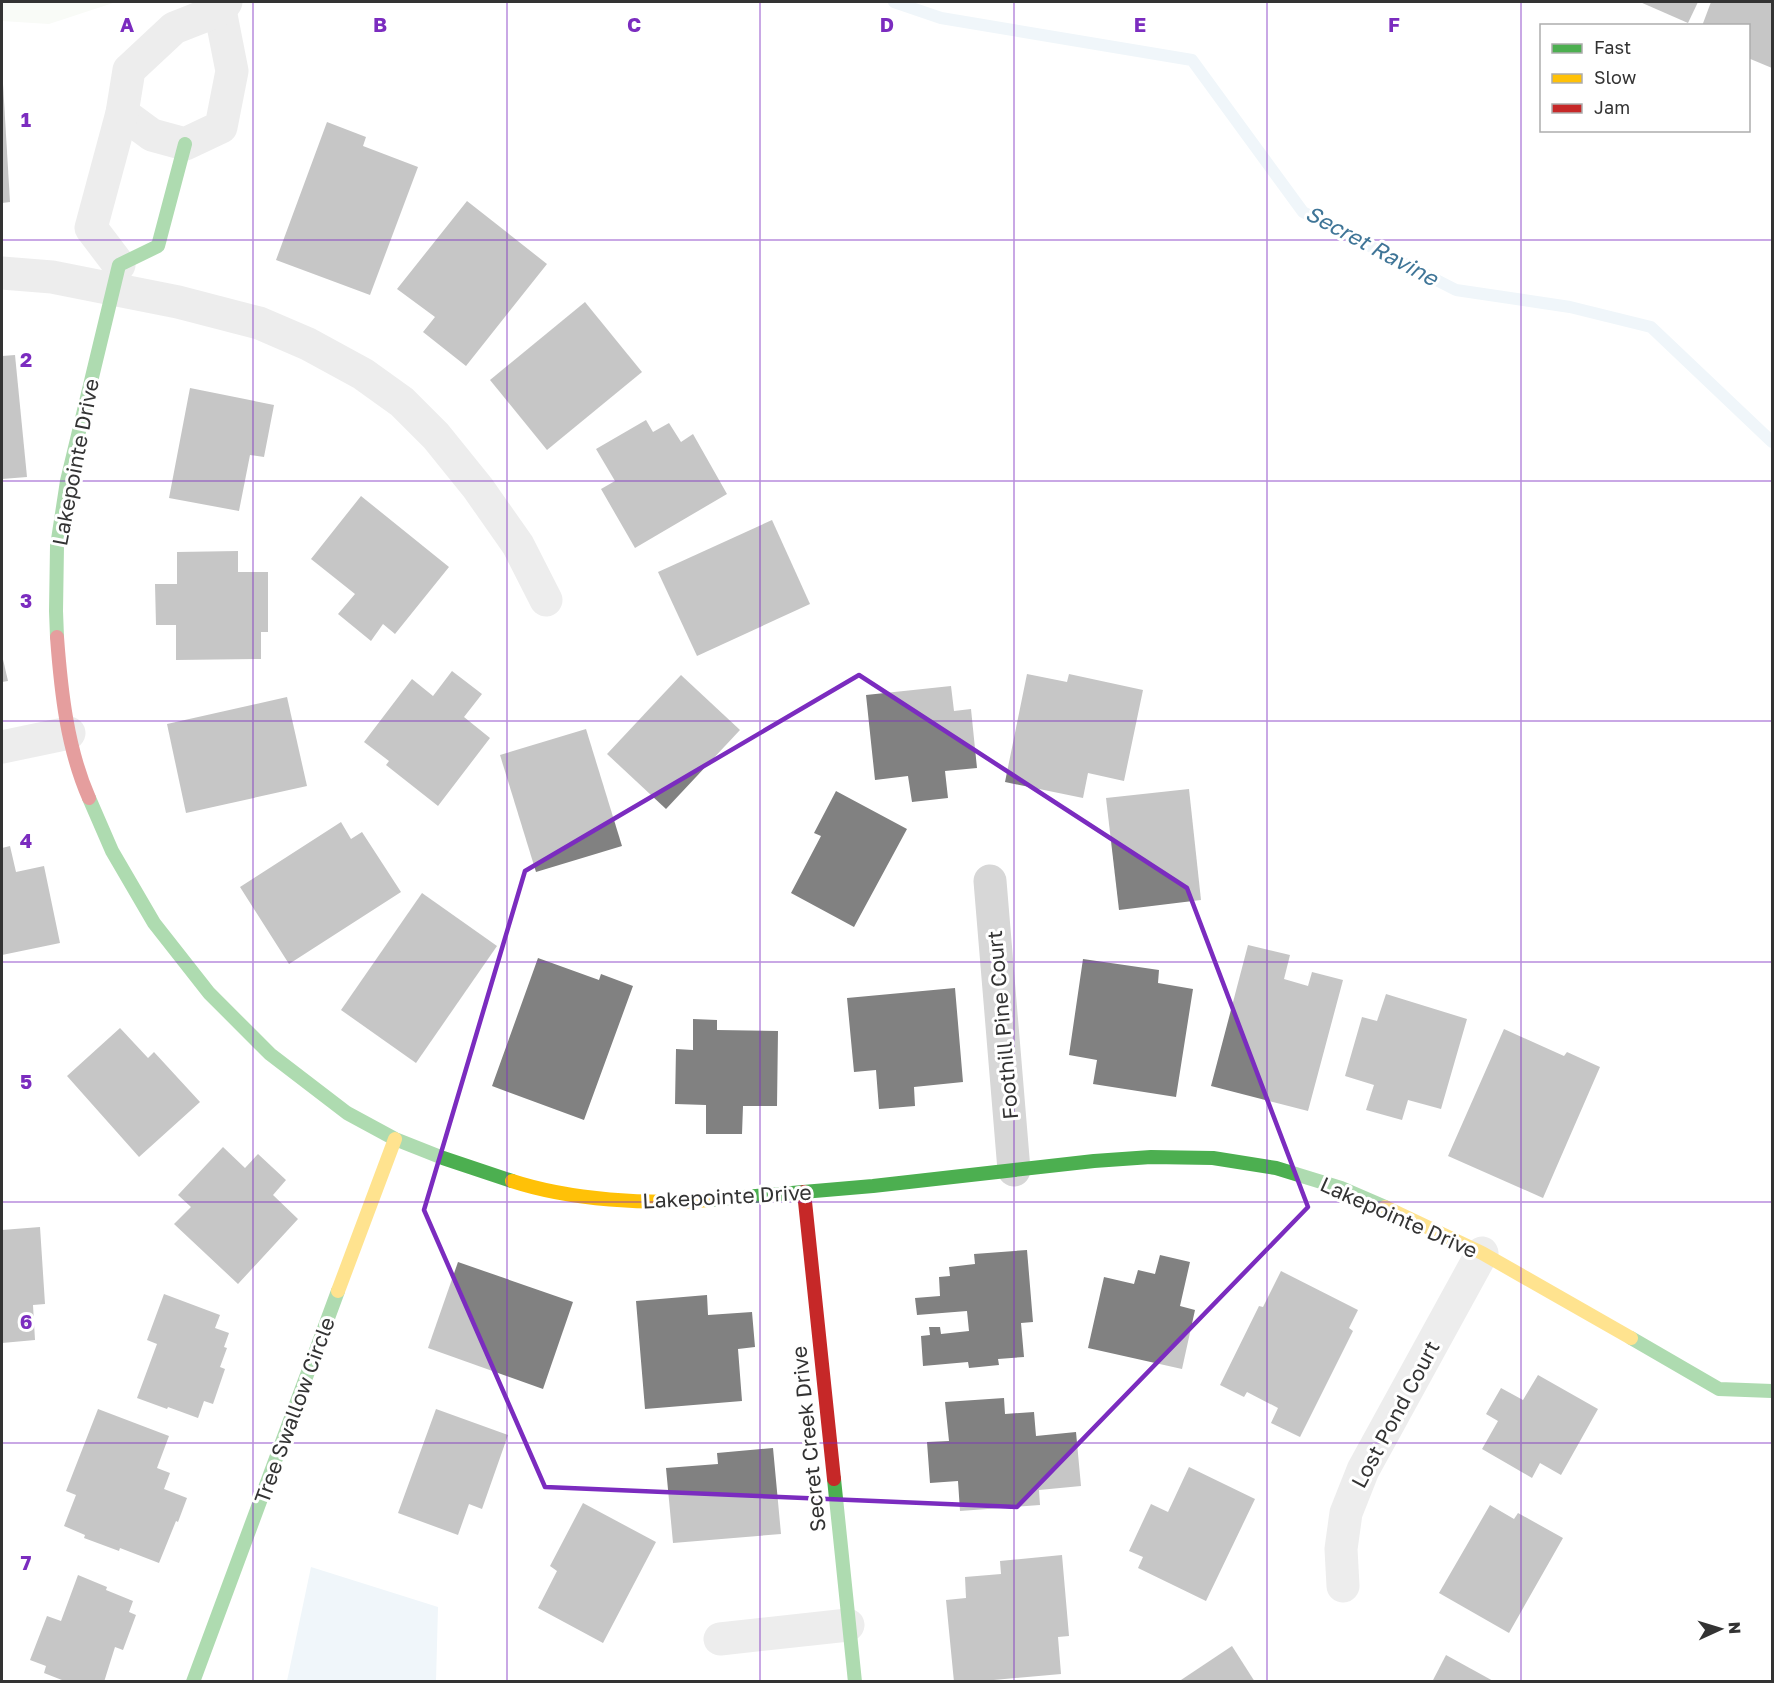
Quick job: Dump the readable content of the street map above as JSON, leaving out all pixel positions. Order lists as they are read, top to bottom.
{
  "streets": {
    "street": [
      "Lakepointe Drive",
      "Foothill Pine Court",
      "Tree Swallow Circle",
      "Lost Pond Court",
      "Secret Creek Drive"
    ]
  },
  "crossings": [
    ["Lakepointe Drive", "Foothill Pine Court"],
    ["Lakepointe Drive", "Tree Swallow Circle"],
    ["Lakepointe Drive", "Lost Pond Court"],
    ["Lakepointe Drive", "Secret Creek Drive"]
  ],
  "water": ["Secret Ravine"],
  "legend": ["Fast", "Slow", "Jam"],
  "north": "right",
  "grid": {
    "columns": [
      "A",
      "B",
      "C",
      "D",
      "E",
      "F"
    ],
    "rows": [
      "1",
      "2",
      "3",
      "4",
      "5",
      "6",
      "7"
    ]
  }
}
